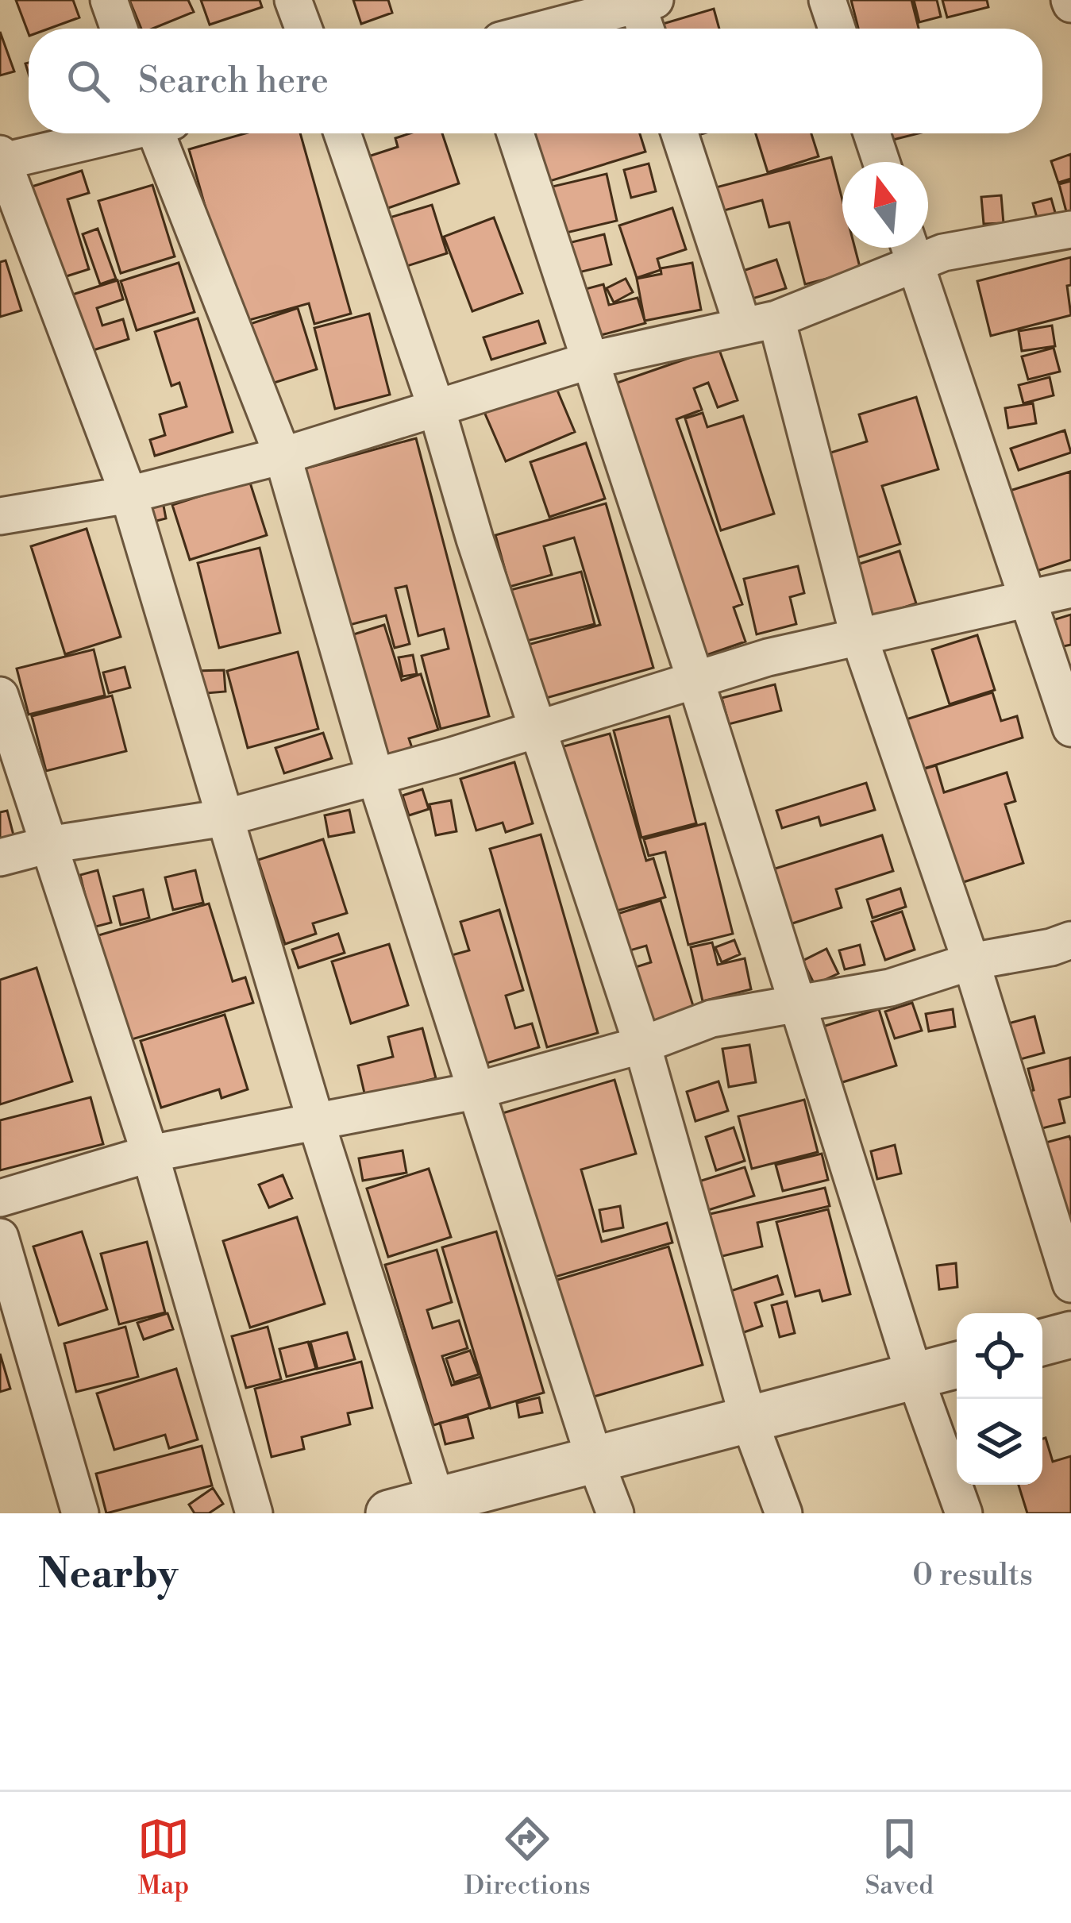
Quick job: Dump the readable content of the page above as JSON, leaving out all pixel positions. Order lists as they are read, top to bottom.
{
  "north": "top",
  "page": {
    "search": "Search here",
    "heading": ["Nearby", "0 results"],
    "nav": ["Map", "Directions", "Saved"]
  }
}
